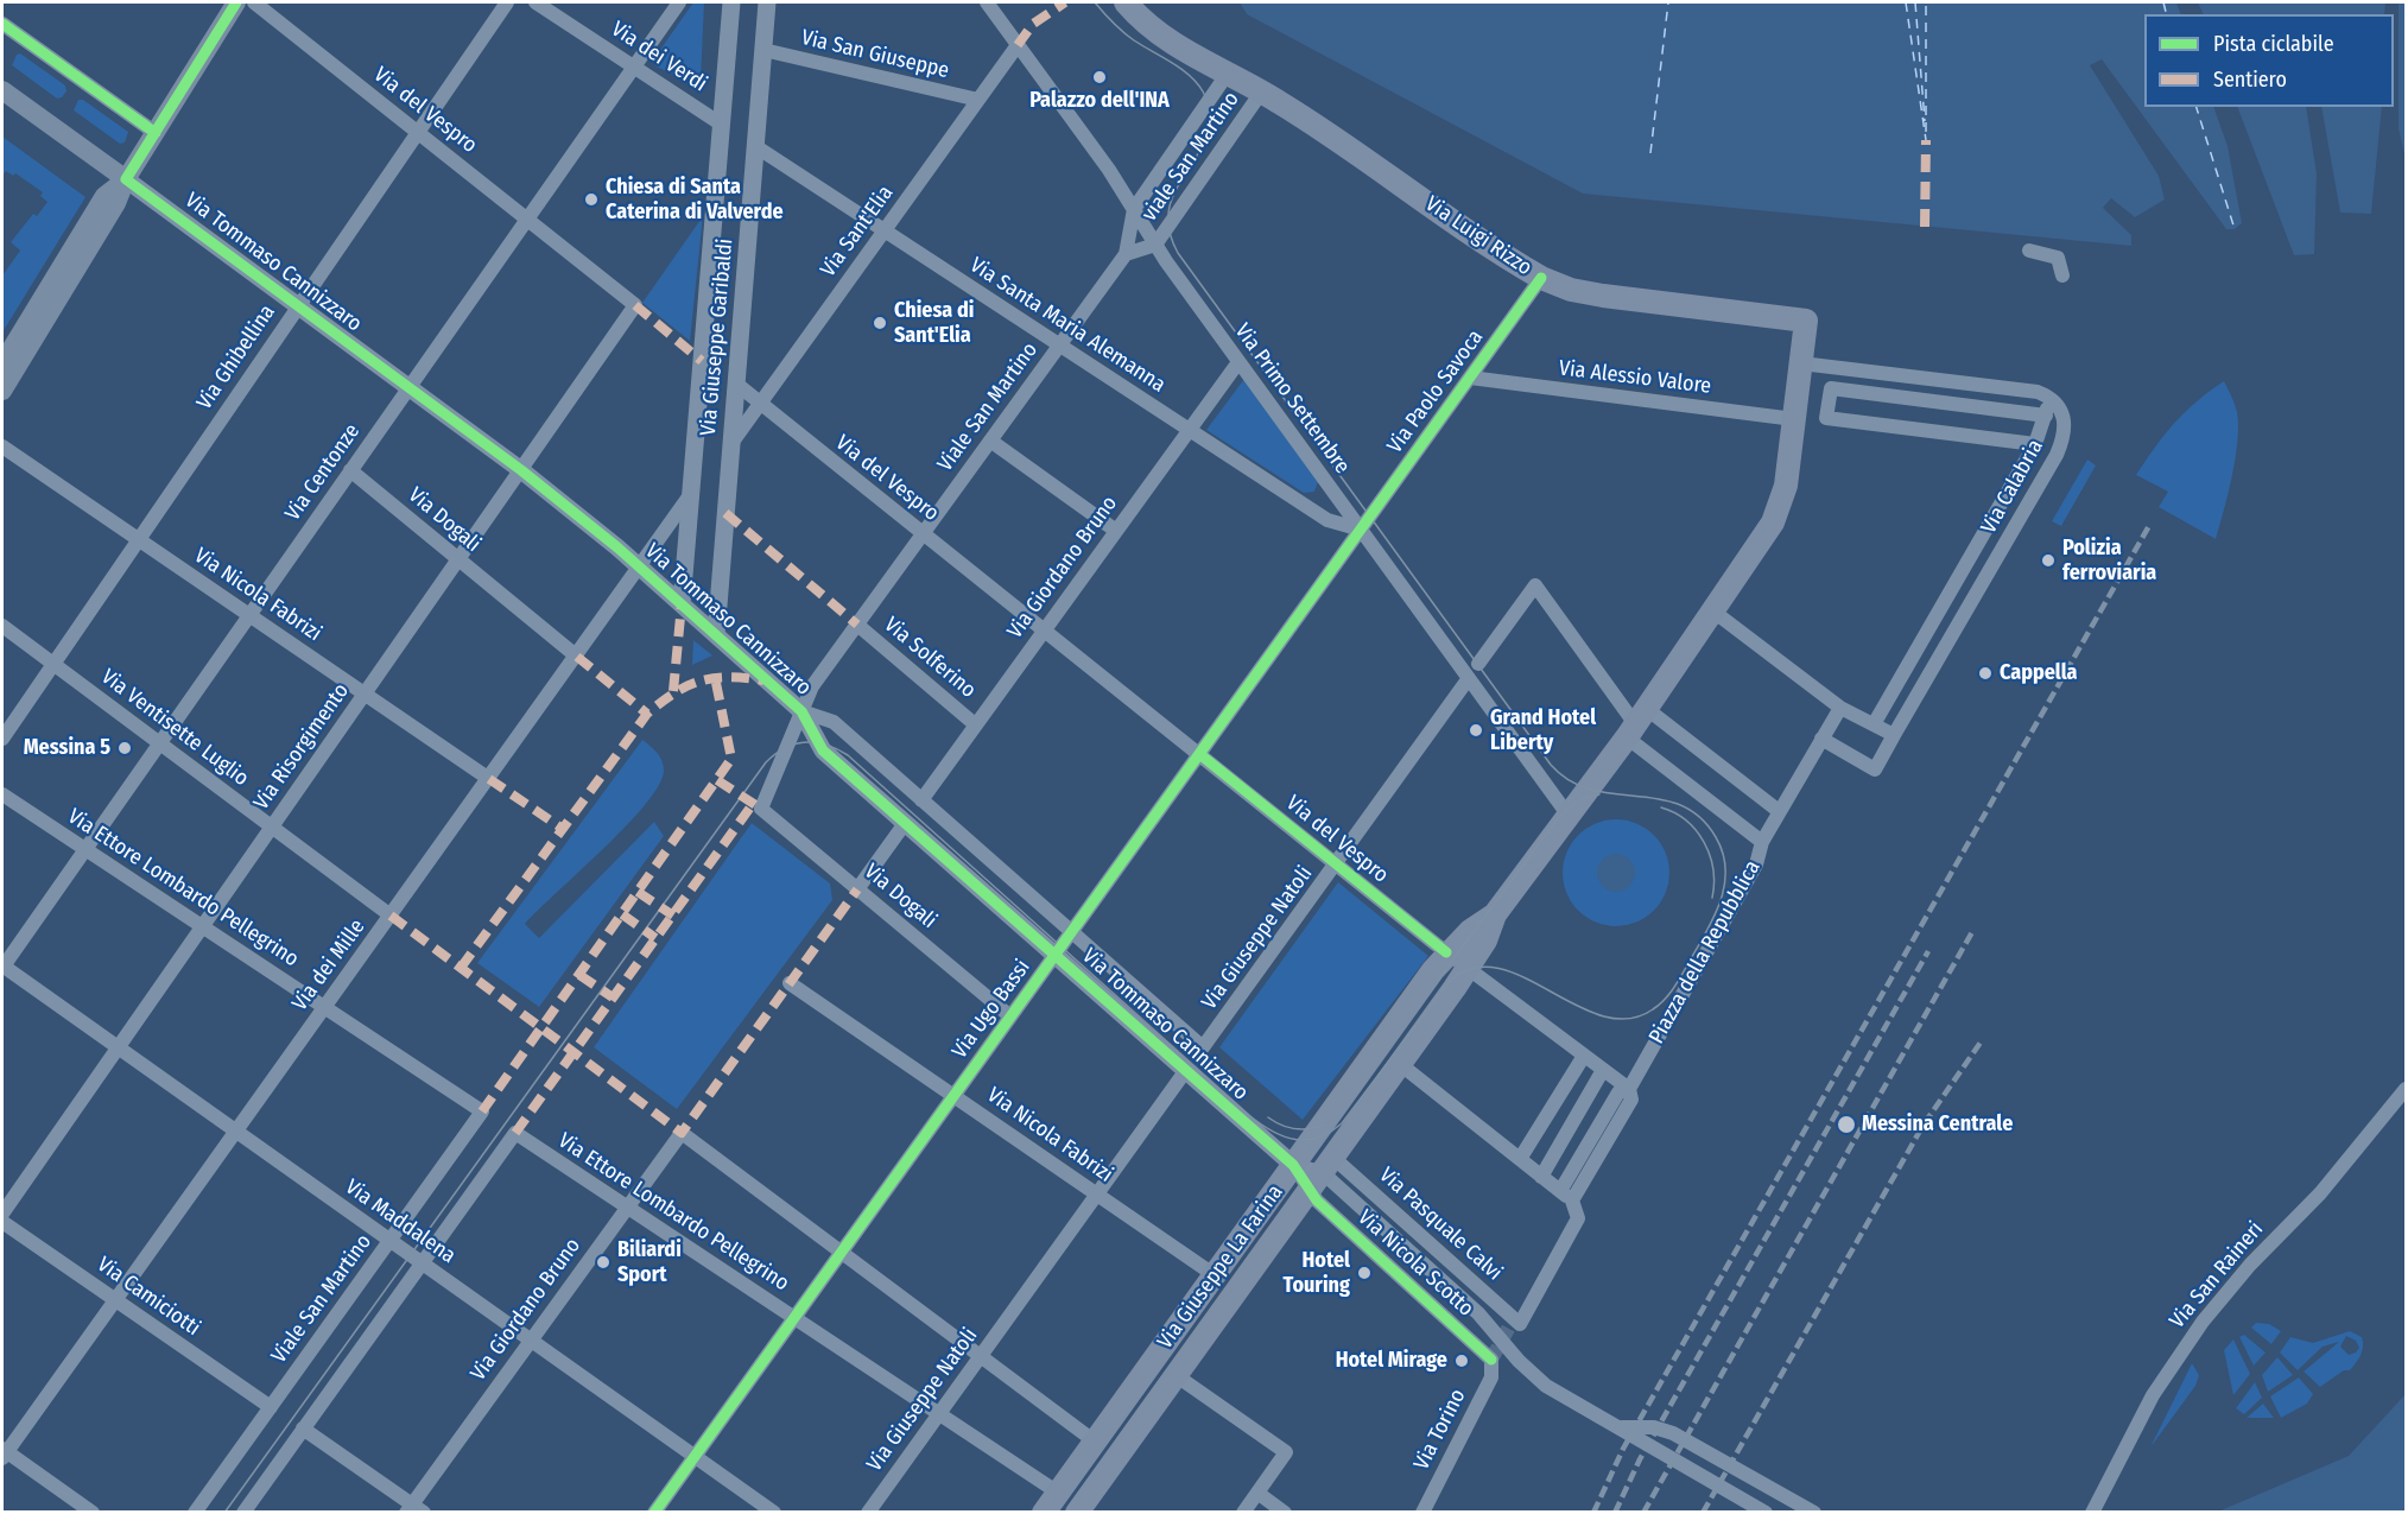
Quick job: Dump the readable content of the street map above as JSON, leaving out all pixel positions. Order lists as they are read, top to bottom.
{
  "streets": {
    "main road": ["Via Luigi Rizzo", "Via Tommaso Cannizzaro", "Via Giuseppe La Farina"],
    "street": [
      "Via San Giuseppe",
      "Via dei Verdi",
      "Via del Vespro",
      "viale San Martino",
      "Via Sant'Elia",
      "Via Santa Maria Alemanna",
      "Via Giuseppe Garibaldi",
      "Via Ghibellina",
      "Via Alessio Valore",
      "Via Paolo Savoca",
      "Via Primo Settembre",
      "Viale San Martino",
      "Via Centonze",
      "Via Calabria",
      "Via Dogali",
      "Via Giordano Bruno",
      "Via Nicola Fabrizi",
      "Via Solferino",
      "Via Ventisette Luglio",
      "Via Risorgimento",
      "Via Ettore Lombardo Pellegrino",
      "Via Giuseppe Natoli",
      "Piazza della Repubblica",
      "Via dei Mille",
      "Via Ugo Bassi",
      "Via Maddalena",
      "Via Pasquale Calvi",
      "Via Nicola Scotto",
      "Via San Raineri",
      "Via Camiciotti",
      "Via Torino"
    ]
  },
  "crossings": [
    ["Via San Giuseppe", "Via Sant'Elia"],
    ["Via San Giuseppe", "Via Giuseppe Garibaldi"],
    ["Via dei Verdi", "Via Giuseppe Garibaldi"],
    ["Via dei Verdi", "Via Centonze"],
    ["Via del Vespro", "Via Sant'Elia"],
    ["Via del Vespro", "Via Giuseppe Garibaldi"],
    ["Via del Vespro", "Via Ghibellina"],
    ["Via del Vespro", "Viale San Martino"],
    ["Via del Vespro", "Via Centonze"],
    ["Via del Vespro", "Via Giordano Bruno"],
    ["Via del Vespro", "Via Risorgimento"],
    ["Via del Vespro", "Via Giuseppe Natoli"],
    ["Via del Vespro", "Via Ugo Bassi"],
    ["Via del Vespro", "Via Giuseppe La Farina"],
    ["viale San Martino", "Via Luigi Rizzo"],
    ["viale San Martino", "Via Primo Settembre"],
    ["Via Sant'Elia", "Via Santa Maria Alemanna"],
    ["Via Sant'Elia", "Via Giuseppe Garibaldi"],
    ["Via Sant'Elia", "Via Primo Settembre"],
    ["Via Luigi Rizzo", "Via Paolo Savoca"],
    ["Via Tommaso Cannizzaro", "Via Giuseppe Garibaldi"],
    ["Via Tommaso Cannizzaro", "Via Ghibellina"],
    ["Via Tommaso Cannizzaro", "Viale San Martino"],
    ["Via Tommaso Cannizzaro", "Via Centonze"],
    ["Via Tommaso Cannizzaro", "Via Giordano Bruno"],
    ["Via Tommaso Cannizzaro", "Via Risorgimento"],
    ["Via Tommaso Cannizzaro", "Via Giuseppe Natoli"],
    ["Via Tommaso Cannizzaro", "Via dei Mille"],
    ["Via Tommaso Cannizzaro", "Via Ugo Bassi"],
    ["Via Tommaso Cannizzaro", "Via Giuseppe La Farina"],
    ["Via Santa Maria Alemanna", "Via Giuseppe Garibaldi"],
    ["Via Santa Maria Alemanna", "Via Paolo Savoca"],
    ["Via Santa Maria Alemanna", "Via Primo Settembre"],
    ["Via Santa Maria Alemanna", "Viale San Martino"],
    ["Via Santa Maria Alemanna", "Via Giordano Bruno"],
    ["Via Santa Maria Alemanna", "Via Ugo Bassi"],
    ["Via Giuseppe Garibaldi", "Via dei Mille"],
    ["Via Ghibellina", "Via Nicola Fabrizi"],
    ["Via Ghibellina", "Via Ventisette Luglio"],
    ["Via Alessio Valore", "Via Paolo Savoca"],
    ["Via Paolo Savoca", "Via Primo Settembre"],
    ["Via Paolo Savoca", "Via Ugo Bassi"],
    ["Via Primo Settembre", "Via Giordano Bruno"],
    ["Via Primo Settembre", "Via Giuseppe Natoli"],
    ["Via Primo Settembre", "Via Ugo Bassi"],
    ["Viale San Martino", "Via Dogali"],
    ["Viale San Martino", "Via Solferino"],
    ["Viale San Martino", "Via Ettore Lombardo Pellegrino"],
    ["Viale San Martino", "Via Maddalena"],
    ["Viale San Martino", "Via Camiciotti"],
    ["Via Centonze", "Via Dogali"],
    ["Via Centonze", "Via Nicola Fabrizi"],
    ["Via Centonze", "Via Ventisette Luglio"],
    ["Via Centonze", "Via Ettore Lombardo Pellegrino"],
    ["Via Centonze", "Via Maddalena"],
    ["Via Dogali", "Via Risorgimento"],
    ["Via Dogali", "Via dei Mille"],
    ["Via Dogali", "Via Ugo Bassi"],
    ["Via Giordano Bruno", "Via Solferino"],
    ["Via Giordano Bruno", "Via Ettore Lombardo Pellegrino"],
    ["Via Giordano Bruno", "Via Ugo Bassi"],
    ["Via Giordano Bruno", "Via Maddalena"],
    ["Via Nicola Fabrizi", "Via Risorgimento"],
    ["Via Nicola Fabrizi", "Via Giuseppe Natoli"],
    ["Via Nicola Fabrizi", "Via dei Mille"],
    ["Via Nicola Fabrizi", "Via Ugo Bassi"],
    ["Via Nicola Fabrizi", "Via Giuseppe La Farina"],
    ["Via Ventisette Luglio", "Via Risorgimento"],
    ["Via Ventisette Luglio", "Via dei Mille"],
    ["Via Risorgimento", "Via Ettore Lombardo Pellegrino"],
    ["Via Risorgimento", "Via Maddalena"],
    ["Via Ettore Lombardo Pellegrino", "Via Giuseppe Natoli"],
    ["Via Ettore Lombardo Pellegrino", "Via dei Mille"],
    ["Via Ettore Lombardo Pellegrino", "Via Ugo Bassi"],
    ["Via Ettore Lombardo Pellegrino", "Via Maddalena"],
    ["Via Ettore Lombardo Pellegrino", "Via Giuseppe La Farina"],
    ["Via dei Mille", "Via Maddalena"],
    ["Via dei Mille", "Via Camiciotti"],
    ["Via Ugo Bassi", "Via Maddalena"],
    ["Via Pasquale Calvi", "Via Nicola Scotto"],
    ["Via Pasquale Calvi", "Via Giuseppe La Farina"],
    ["Via Nicola Scotto", "Via Giuseppe La Farina"],
    ["Via Nicola Scotto", "Via Torino"]
  ],
  "places": [
    "Palazzo dell'INA",
    "Chiesa di Santa Caterina di Valverde",
    "Chiesa di Sant'Elia",
    "Polizia ferroviaria",
    "Cappella",
    "Grand Hotel Liberty",
    "Messina 5",
    "Messina Centrale",
    "Biliardi Sport",
    "Hotel Touring",
    "Hotel Mirage"
  ],
  "legend": ["Pista ciclabile", "Sentiero"]
}
